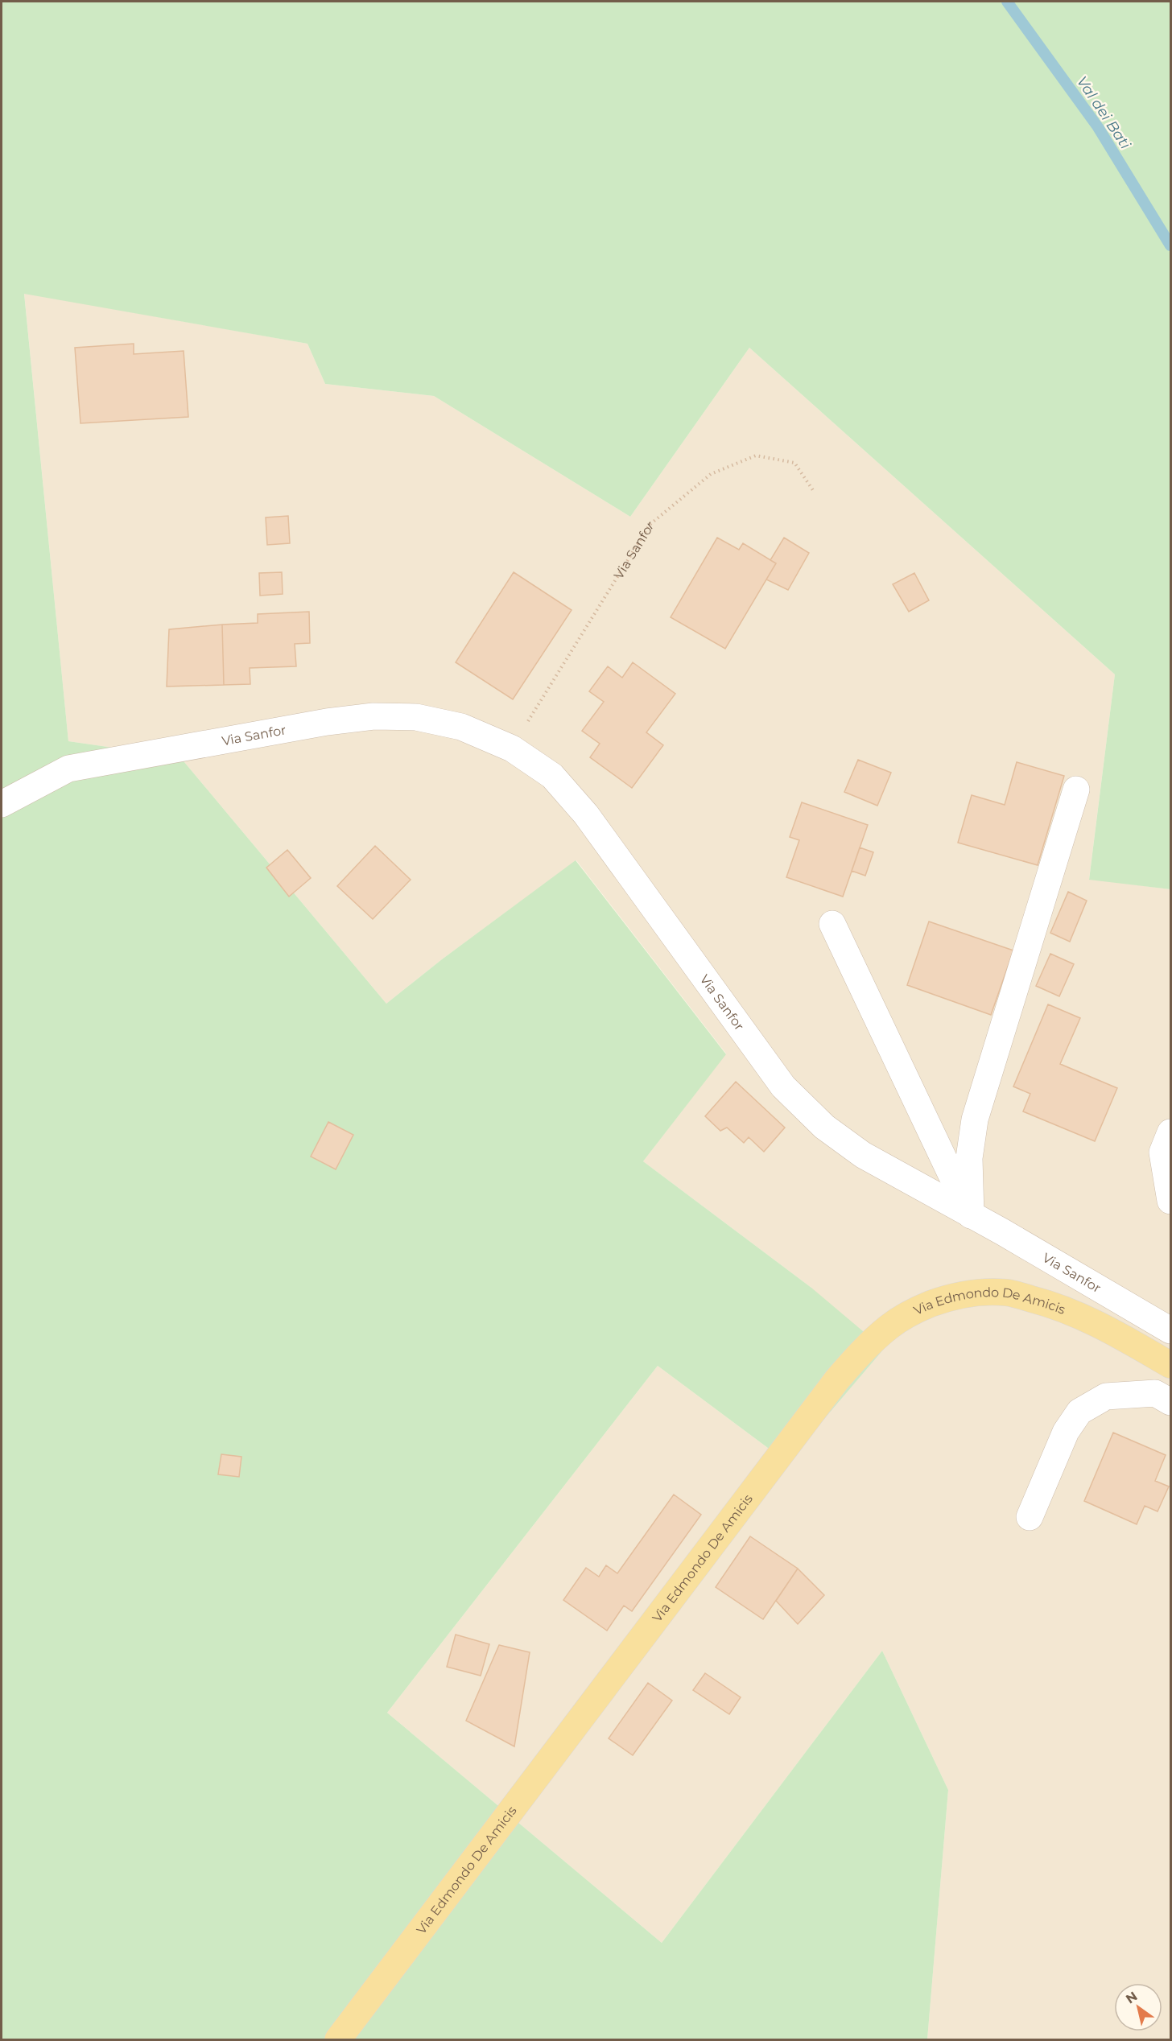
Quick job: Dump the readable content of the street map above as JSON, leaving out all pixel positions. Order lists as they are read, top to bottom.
{
  "streets": {
    "main road": ["Via Edmondo De Amicis"],
    "street": ["Via Sanfor"]
  },
  "water": ["Val dei Bati"],
  "north": "top left"
}
